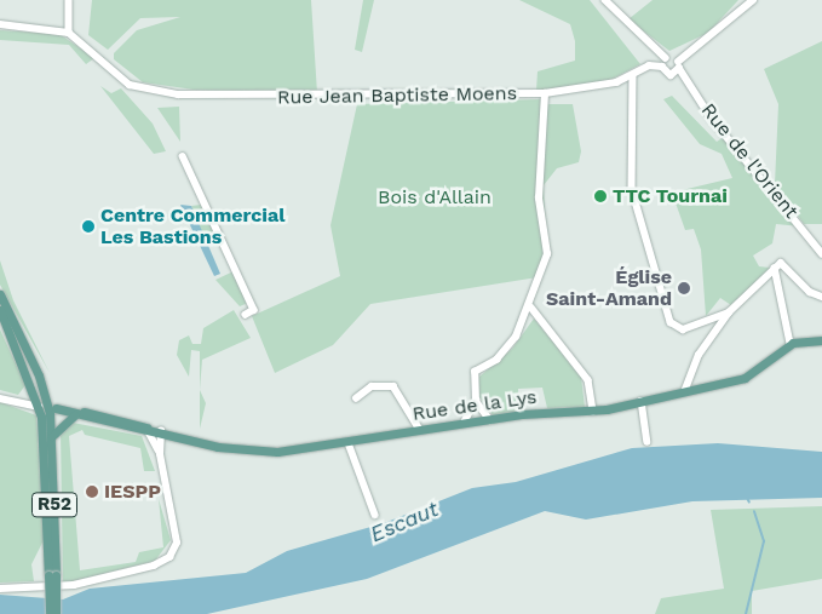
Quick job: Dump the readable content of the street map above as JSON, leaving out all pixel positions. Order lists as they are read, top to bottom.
{
  "streets": {
    "main road": ["Rue de la Lys", "R52"],
    "street": ["Rue Jean Baptiste Moens", "Rue de l'Orient"]
  },
  "crossings": [
    ["Rue de la Lys", "R52"]
  ],
  "water": ["Escaut"],
  "parks": ["Bois d'Allain"],
  "places": [
    "TTC Tournai",
    "Centre Commercial Les Bastions",
    "Église Saint-Amand",
    "IESPP"
  ]
}
